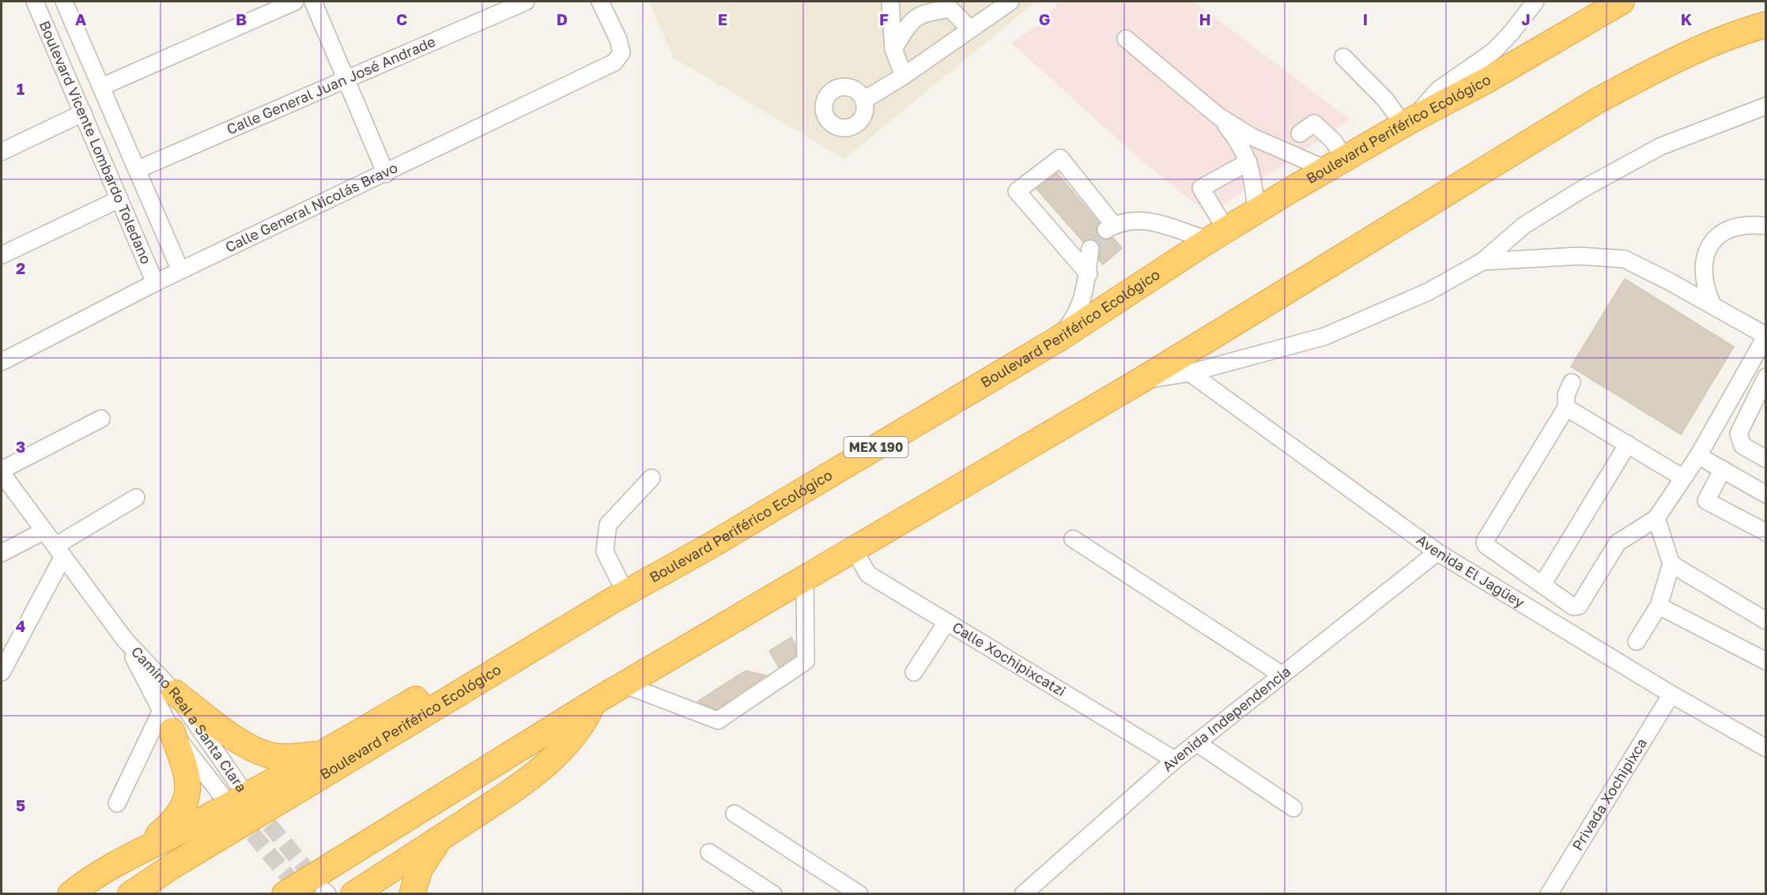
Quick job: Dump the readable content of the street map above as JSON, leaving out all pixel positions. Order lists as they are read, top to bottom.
{
  "streets": {
    "highway": ["Boulevard Periférico Ecológico", "MEX 190"],
    "street": [
      "Calle General Juan José Andrade",
      "Boulevard Vicente Lombardo Toledano",
      "Calle General Nicolás Bravo",
      "Avenida El Jagüey",
      "Calle Xochipixcatzi",
      "Avenida Independencia",
      "Camino Real a Santa Clara",
      "Privada Xochipixca"
    ]
  },
  "crossings": [
    ["Calle General Juan José Andrade", "Boulevard Vicente Lombardo Toledano"],
    ["Boulevard Vicente Lombardo Toledano", "Calle General Nicolás Bravo"],
    ["Avenida El Jagüey", "Avenida Independencia"],
    ["Avenida El Jagüey", "Privada Xochipixca"],
    ["Calle Xochipixcatzi", "Avenida Independencia"]
  ],
  "grid": {
    "columns": [
      "A",
      "B",
      "C",
      "D",
      "E",
      "F",
      "G",
      "H",
      "I",
      "J",
      "K"
    ],
    "rows": [
      "1",
      "2",
      "3",
      "4",
      "5"
    ]
  }
}
